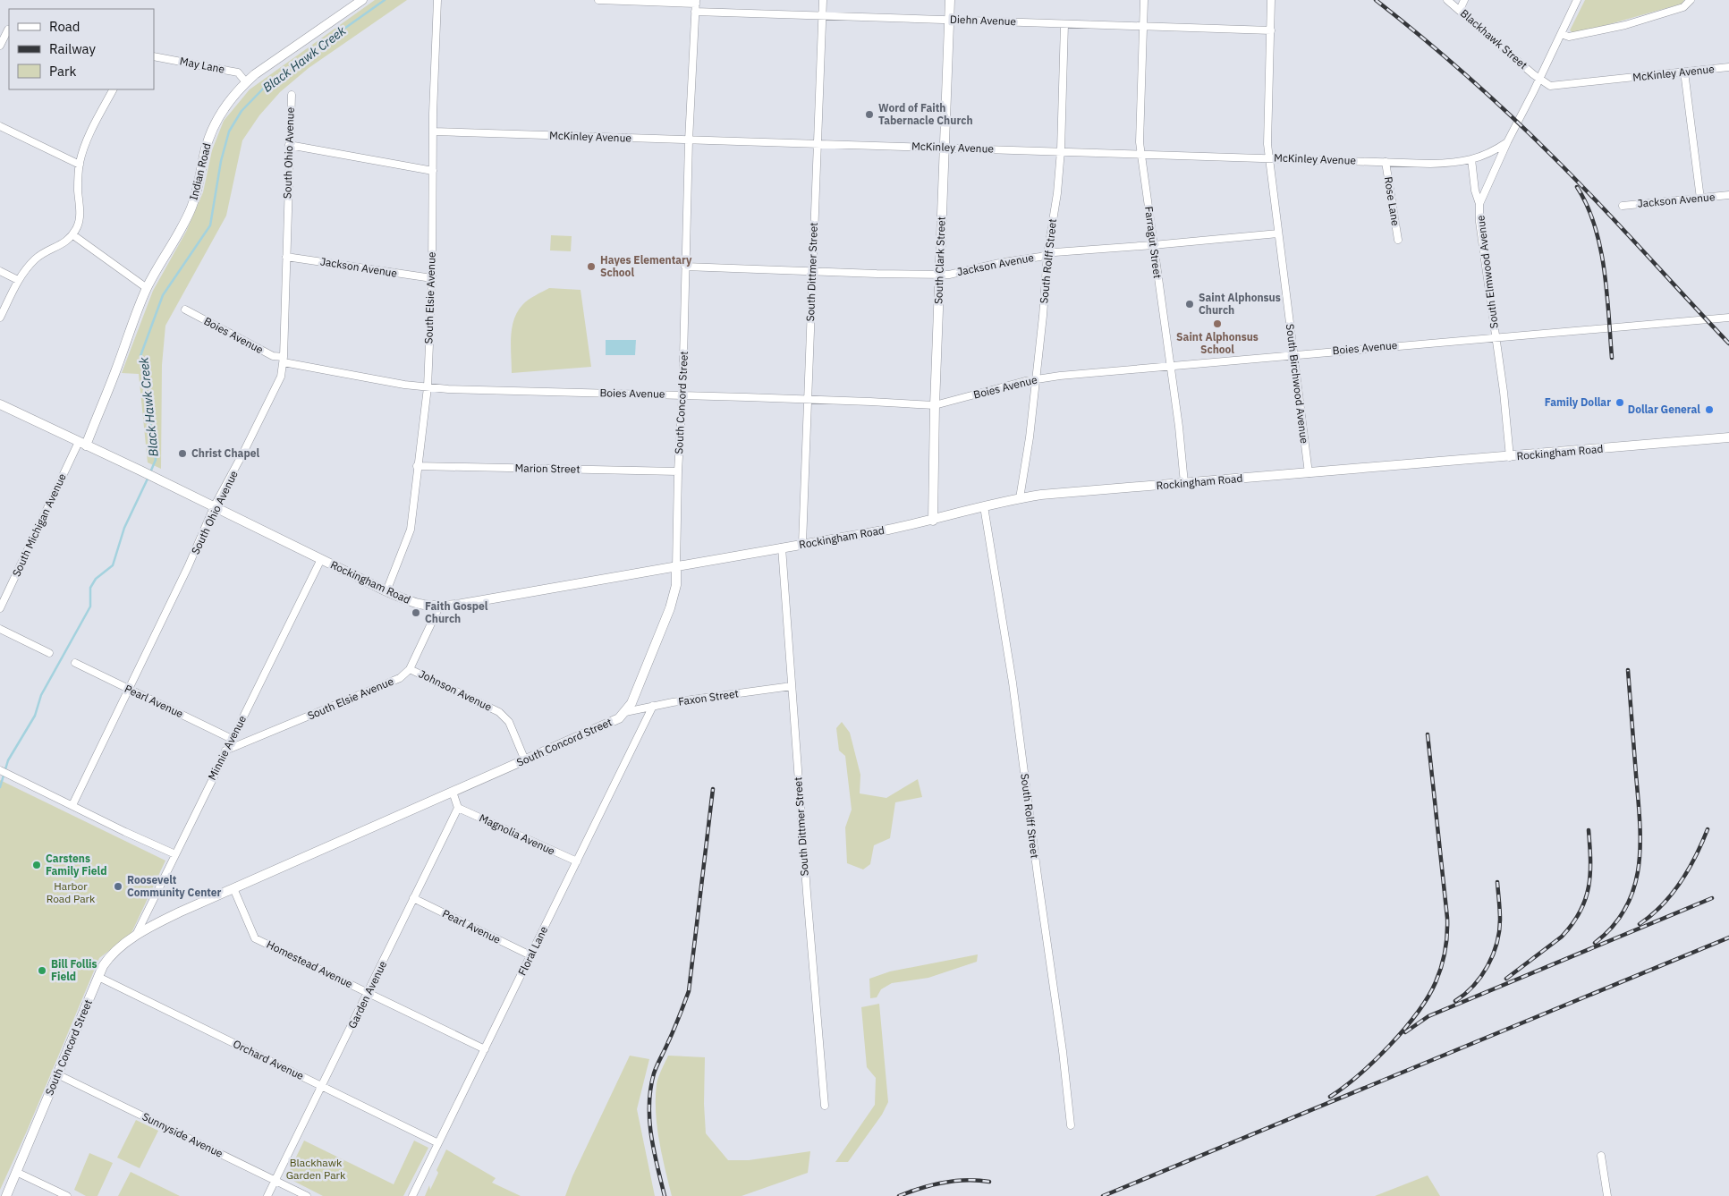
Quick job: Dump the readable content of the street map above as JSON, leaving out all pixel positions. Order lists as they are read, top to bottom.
{
  "streets": {
    "street": [
      "Diehn Avenue",
      "Blackhawk Street",
      "May Lane",
      "McKinley Avenue",
      "South Ohio Avenue",
      "Indian Road",
      "Jackson Avenue",
      "Rose Lane",
      "Farragut Street",
      "South Clark Street",
      "South Rolff Street",
      "South Dittmer Street",
      "South Elmwood Avenue",
      "South Elsie Avenue",
      "Boies Avenue",
      "South Birchwood Avenue",
      "South Concord Street",
      "Rockingham Road",
      "Marion Street",
      "South Michigan Avenue",
      "Johnson Avenue",
      "Faxon Street",
      "Pearl Avenue",
      "Minnie Avenue",
      "Magnolia Avenue",
      "Floral Lane",
      "Homestead Avenue",
      "Garden Avenue",
      "Orchard Avenue",
      "Sunnyside Avenue"
    ]
  },
  "crossings": [
    ["Diehn Avenue", "Farragut Street"],
    ["Diehn Avenue", "South Clark Street"],
    ["Diehn Avenue", "South Rolff Street"],
    ["Diehn Avenue", "South Dittmer Street"],
    ["Diehn Avenue", "South Birchwood Avenue"],
    ["Diehn Avenue", "South Concord Street"],
    ["Blackhawk Street", "McKinley Avenue"],
    ["Blackhawk Street", "South Elmwood Avenue"],
    ["May Lane", "Indian Road"],
    ["McKinley Avenue", "Rose Lane"],
    ["McKinley Avenue", "Farragut Street"],
    ["McKinley Avenue", "South Clark Street"],
    ["McKinley Avenue", "South Rolff Street"],
    ["McKinley Avenue", "South Dittmer Street"],
    ["McKinley Avenue", "South Elmwood Avenue"],
    ["McKinley Avenue", "South Elsie Avenue"],
    ["McKinley Avenue", "South Birchwood Avenue"],
    ["McKinley Avenue", "South Concord Street"],
    ["South Ohio Avenue", "Jackson Avenue"],
    ["South Ohio Avenue", "Boies Avenue"],
    ["South Ohio Avenue", "Rockingham Road"],
    ["South Ohio Avenue", "Pearl Avenue"],
    ["Indian Road", "Rockingham Road"],
    ["Indian Road", "South Michigan Avenue"],
    ["Jackson Avenue", "Farragut Street"],
    ["Jackson Avenue", "South Clark Street"],
    ["Jackson Avenue", "South Rolff Street"],
    ["Jackson Avenue", "South Dittmer Street"],
    ["Jackson Avenue", "South Elsie Avenue"],
    ["Jackson Avenue", "South Birchwood Avenue"],
    ["Jackson Avenue", "South Concord Street"],
    ["Farragut Street", "Boies Avenue"],
    ["Farragut Street", "Rockingham Road"],
    ["South Clark Street", "Boies Avenue"],
    ["South Clark Street", "Rockingham Road"],
    ["South Rolff Street", "Boies Avenue"],
    ["South Rolff Street", "Rockingham Road"],
    ["South Dittmer Street", "Boies Avenue"],
    ["South Dittmer Street", "Rockingham Road"],
    ["South Dittmer Street", "Faxon Street"],
    ["South Elmwood Avenue", "Boies Avenue"],
    ["South Elmwood Avenue", "Rockingham Road"],
    ["South Elsie Avenue", "Boies Avenue"],
    ["South Elsie Avenue", "Rockingham Road"],
    ["South Elsie Avenue", "Marion Street"],
    ["South Elsie Avenue", "Johnson Avenue"],
    ["South Elsie Avenue", "Minnie Avenue"],
    ["Boies Avenue", "South Birchwood Avenue"],
    ["Boies Avenue", "South Concord Street"],
    ["South Birchwood Avenue", "Rockingham Road"],
    ["South Concord Street", "Rockingham Road"],
    ["South Concord Street", "Marion Street"],
    ["South Concord Street", "Johnson Avenue"],
    ["South Concord Street", "Faxon Street"],
    ["South Concord Street", "Minnie Avenue"],
    ["South Concord Street", "Homestead Avenue"],
    ["South Concord Street", "Orchard Avenue"],
    ["South Concord Street", "Sunnyside Avenue"],
    ["Rockingham Road", "South Michigan Avenue"],
    ["Rockingham Road", "Minnie Avenue"],
    ["Faxon Street", "Floral Lane"],
    ["Pearl Avenue", "Minnie Avenue"],
    ["Pearl Avenue", "Floral Lane"],
    ["Pearl Avenue", "Garden Avenue"],
    ["Magnolia Avenue", "Floral Lane"],
    ["Magnolia Avenue", "Garden Avenue"],
    ["Floral Lane", "Homestead Avenue"],
    ["Floral Lane", "Orchard Avenue"],
    ["Homestead Avenue", "Garden Avenue"],
    ["Garden Avenue", "Orchard Avenue"],
    ["Garden Avenue", "Sunnyside Avenue"]
  ],
  "water": ["Black Hawk Creek"],
  "parks": ["Harbor Road Park", "Blackhawk Garden Park"],
  "places": [
    "Word of Faith Tabernacle Church",
    "Hayes Elementary School",
    "Saint Alphonsus Church",
    "Saint Alphonsus School",
    "Family Dollar",
    "Dollar General",
    "Christ Chapel",
    "Faith Gospel Church",
    "Carstens Family Field",
    "Roosevelt Community Center",
    "Bill Follis Field"
  ],
  "legend": ["Road", "Railway", "Park"]
}
